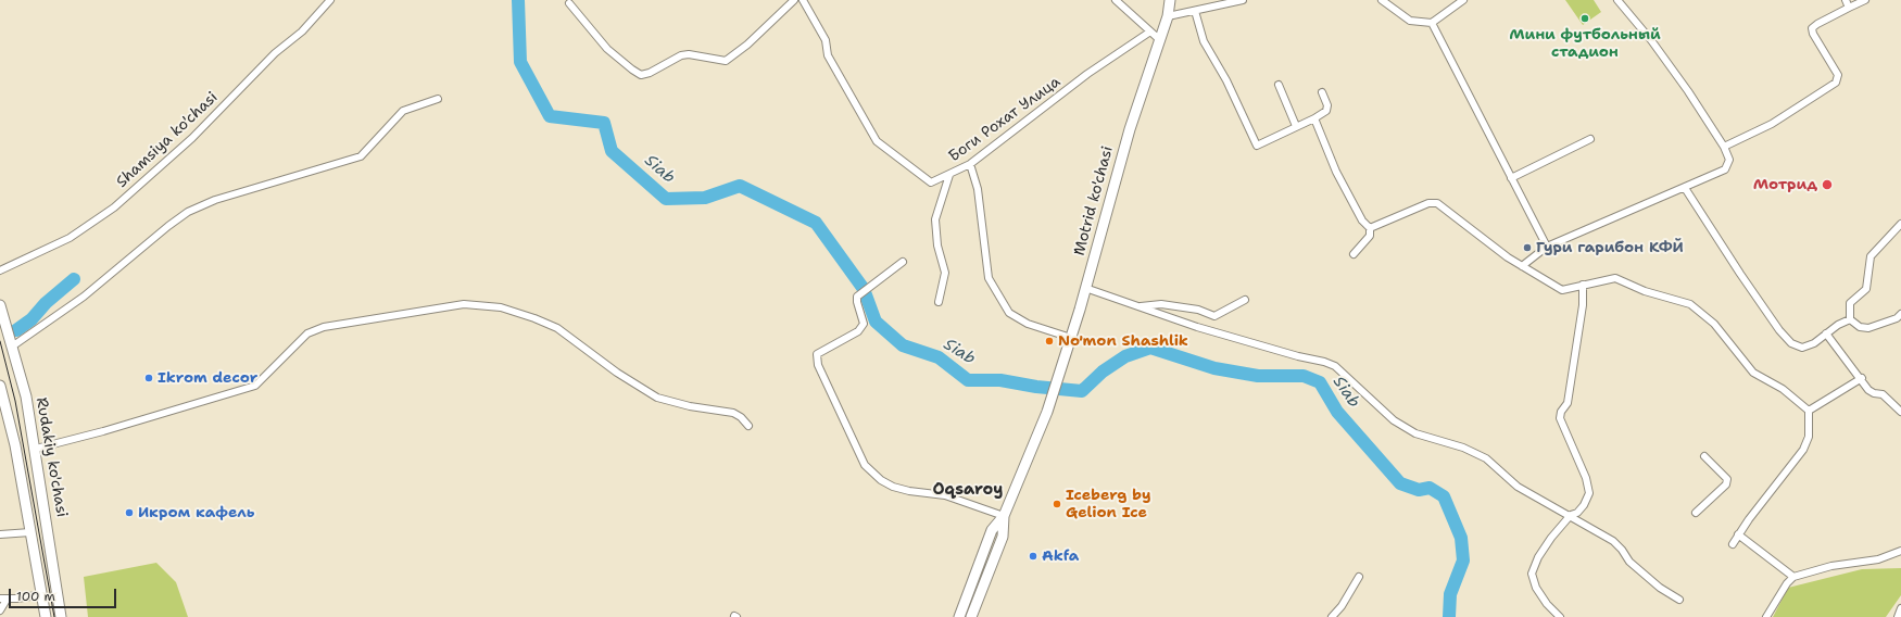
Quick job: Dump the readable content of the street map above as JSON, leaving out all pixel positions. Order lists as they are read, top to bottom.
{
  "streets": {
    "main road": ["Motrid ko'chasi", "Rudakiy ko'chasi"],
    "street": ["Боги Рохат Улица", "Shamsiya ko'chasi"]
  },
  "districts": ["Oqsaroy"],
  "water": ["Siab"],
  "places": [
    "Мини футбольный стадион",
    "Мотрид",
    "Гури гарибон КФЙ",
    "No'mon Shashlik",
    "Ikrom decor",
    "Iceberg by Gelion Ice",
    "Икром кафель",
    "Akfa"
  ],
  "scale_bar": "100 m"
}
